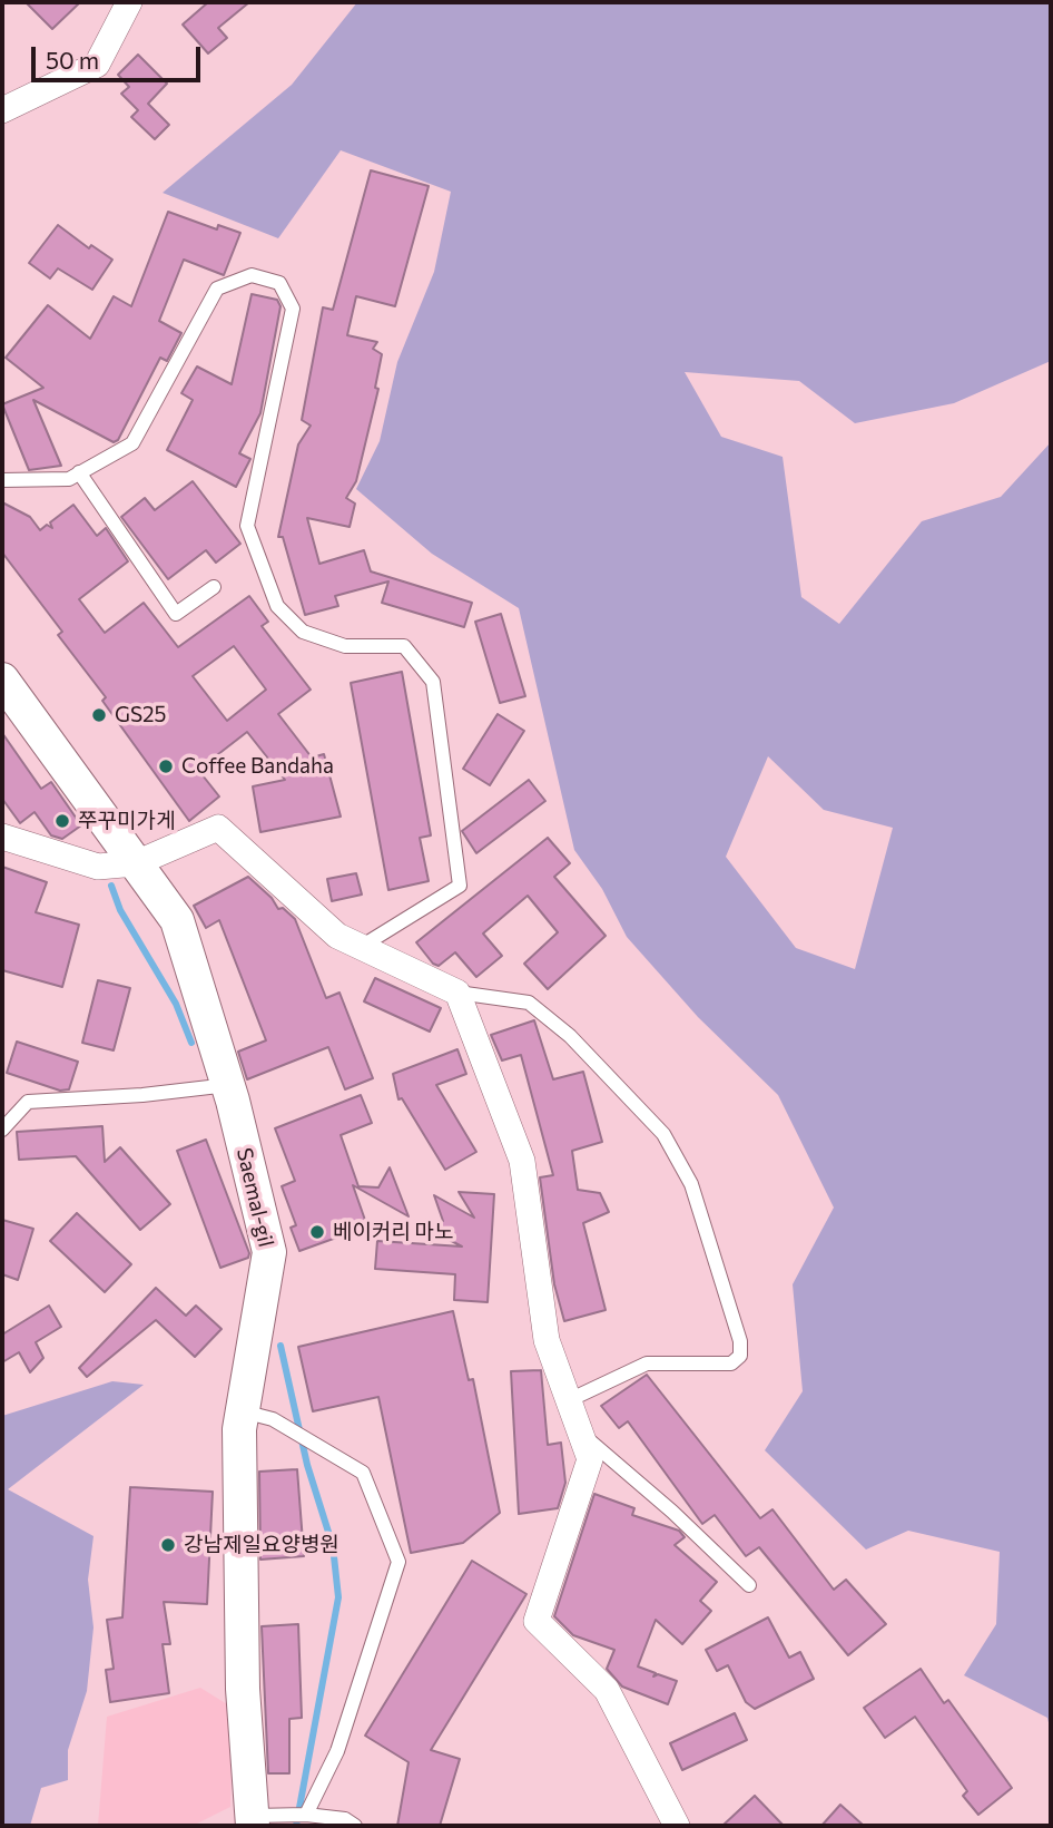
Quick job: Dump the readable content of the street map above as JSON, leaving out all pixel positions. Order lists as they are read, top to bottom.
{
  "streets": {
    "street": ["Saemal-gil"]
  },
  "places": [
    "GS25",
    "Coffee Bandaha",
    "쭈꾸미가게",
    "베이커리 마노",
    "강남제일요양병원"
  ],
  "scale_bar": "50 m"
}
